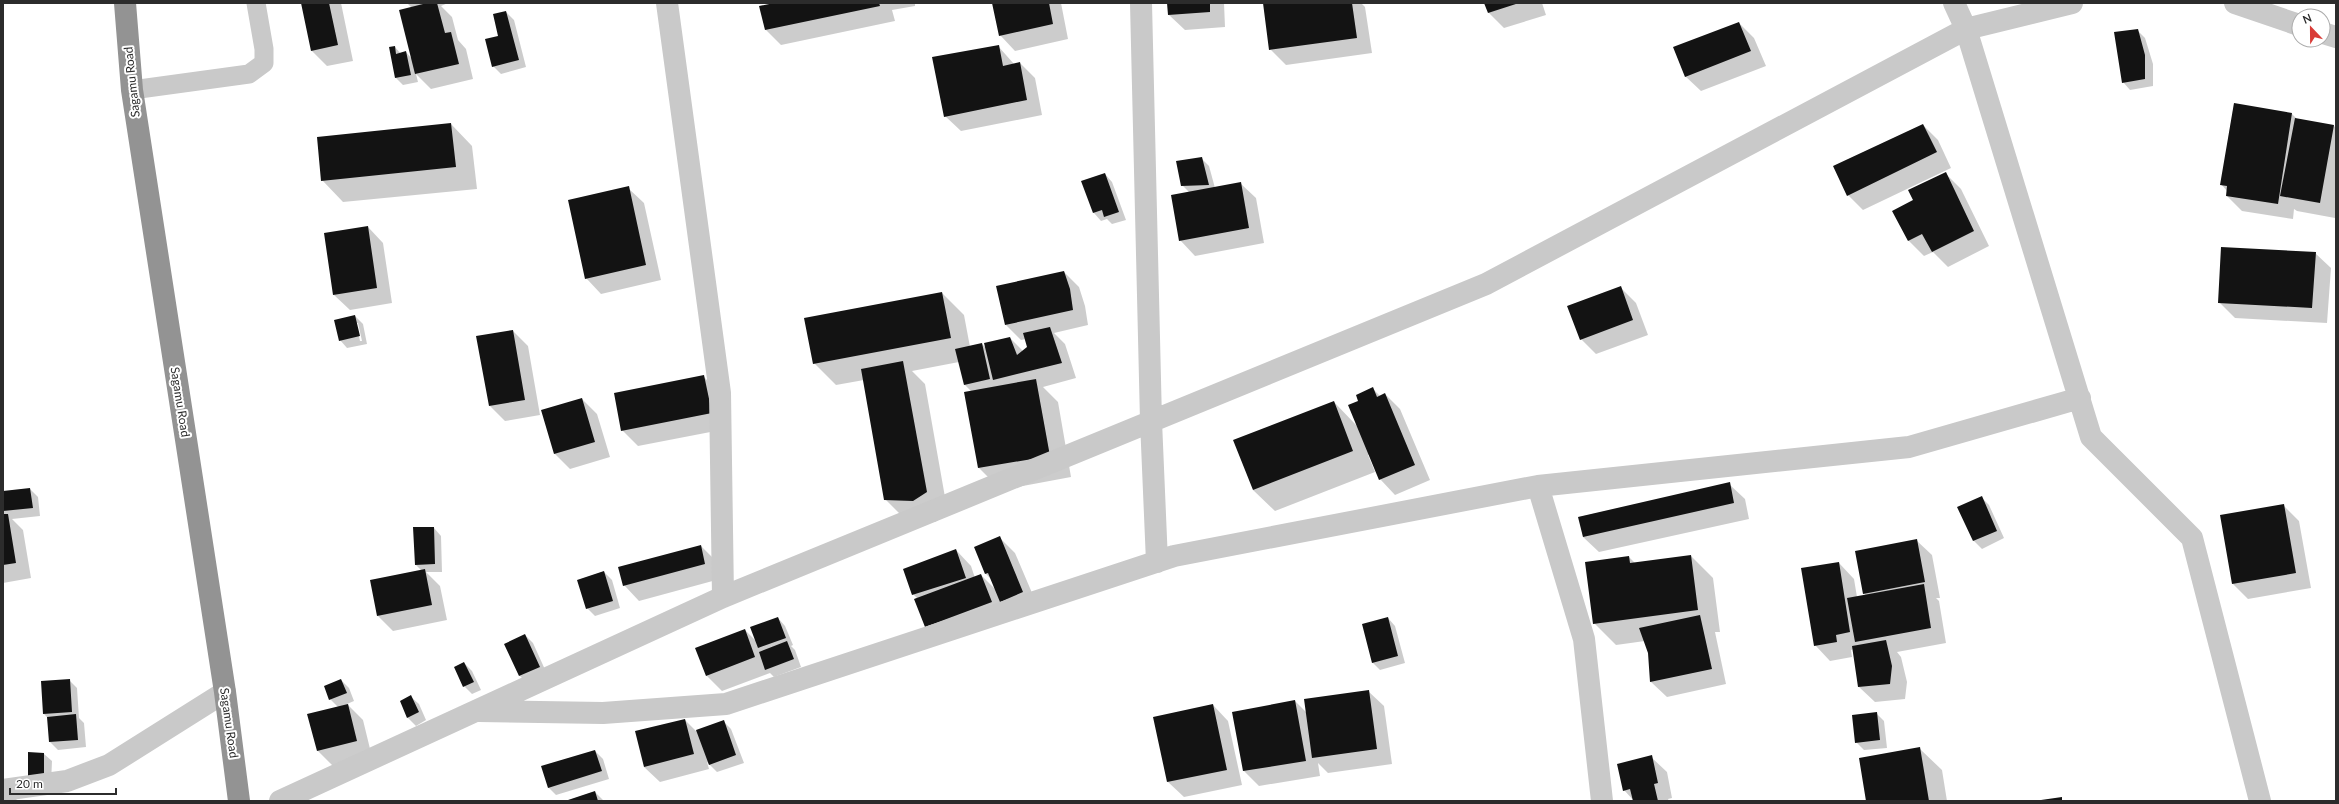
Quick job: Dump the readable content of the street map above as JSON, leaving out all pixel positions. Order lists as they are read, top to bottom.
{
  "streets": {
    "highway": ["Sagamu Road"]
  },
  "scale_bar": "20 m",
  "north": "top"
}
